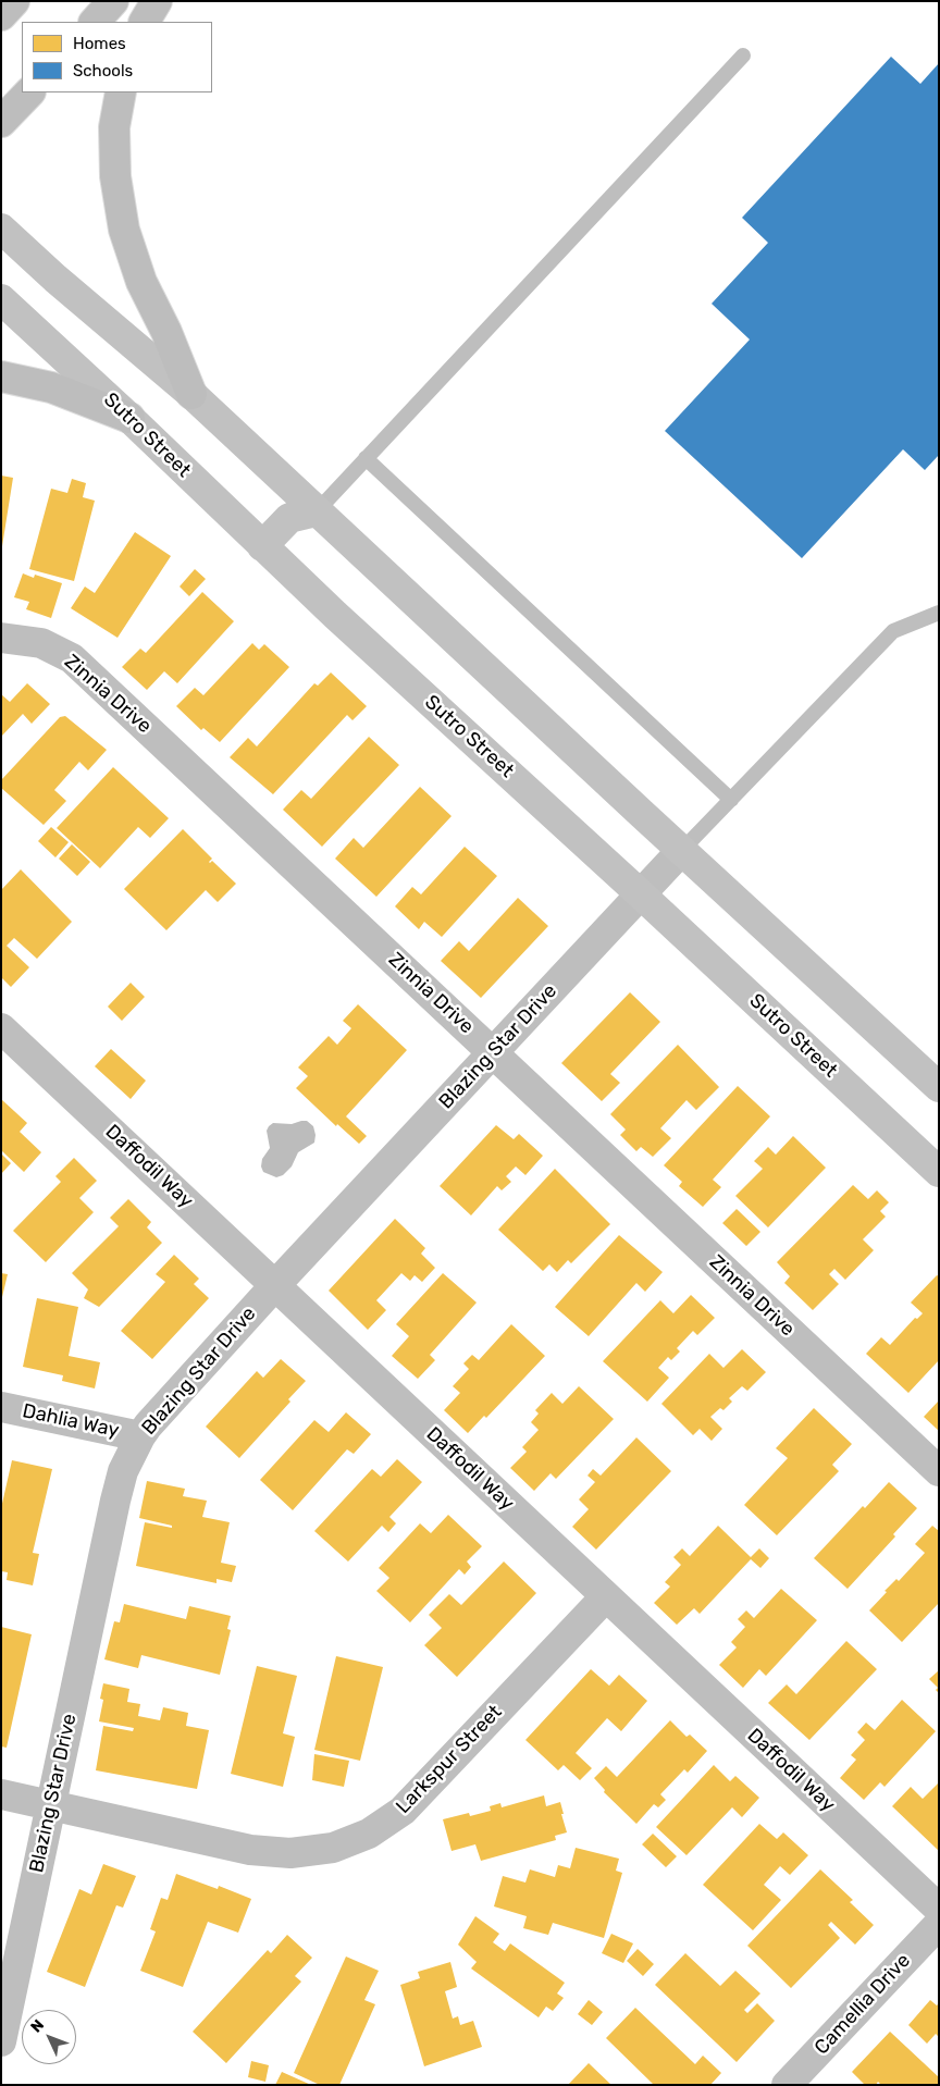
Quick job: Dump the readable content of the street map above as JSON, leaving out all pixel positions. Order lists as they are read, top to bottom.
{
  "streets": {
    "main road": ["Sutro Street"],
    "street": [
      "Zinnia Drive",
      "Blazing Star Drive",
      "Daffodil Way",
      "Dahlia Way",
      "Larkspur Street",
      "Camellia Drive"
    ]
  },
  "crossings": [
    ["Sutro Street", "Blazing Star Drive"],
    ["Zinnia Drive", "Blazing Star Drive"],
    ["Blazing Star Drive", "Daffodil Way"],
    ["Blazing Star Drive", "Dahlia Way"],
    ["Blazing Star Drive", "Larkspur Street"],
    ["Daffodil Way", "Larkspur Street"]
  ],
  "legend": ["Homes", "Schools"],
  "north": "top left"
}
